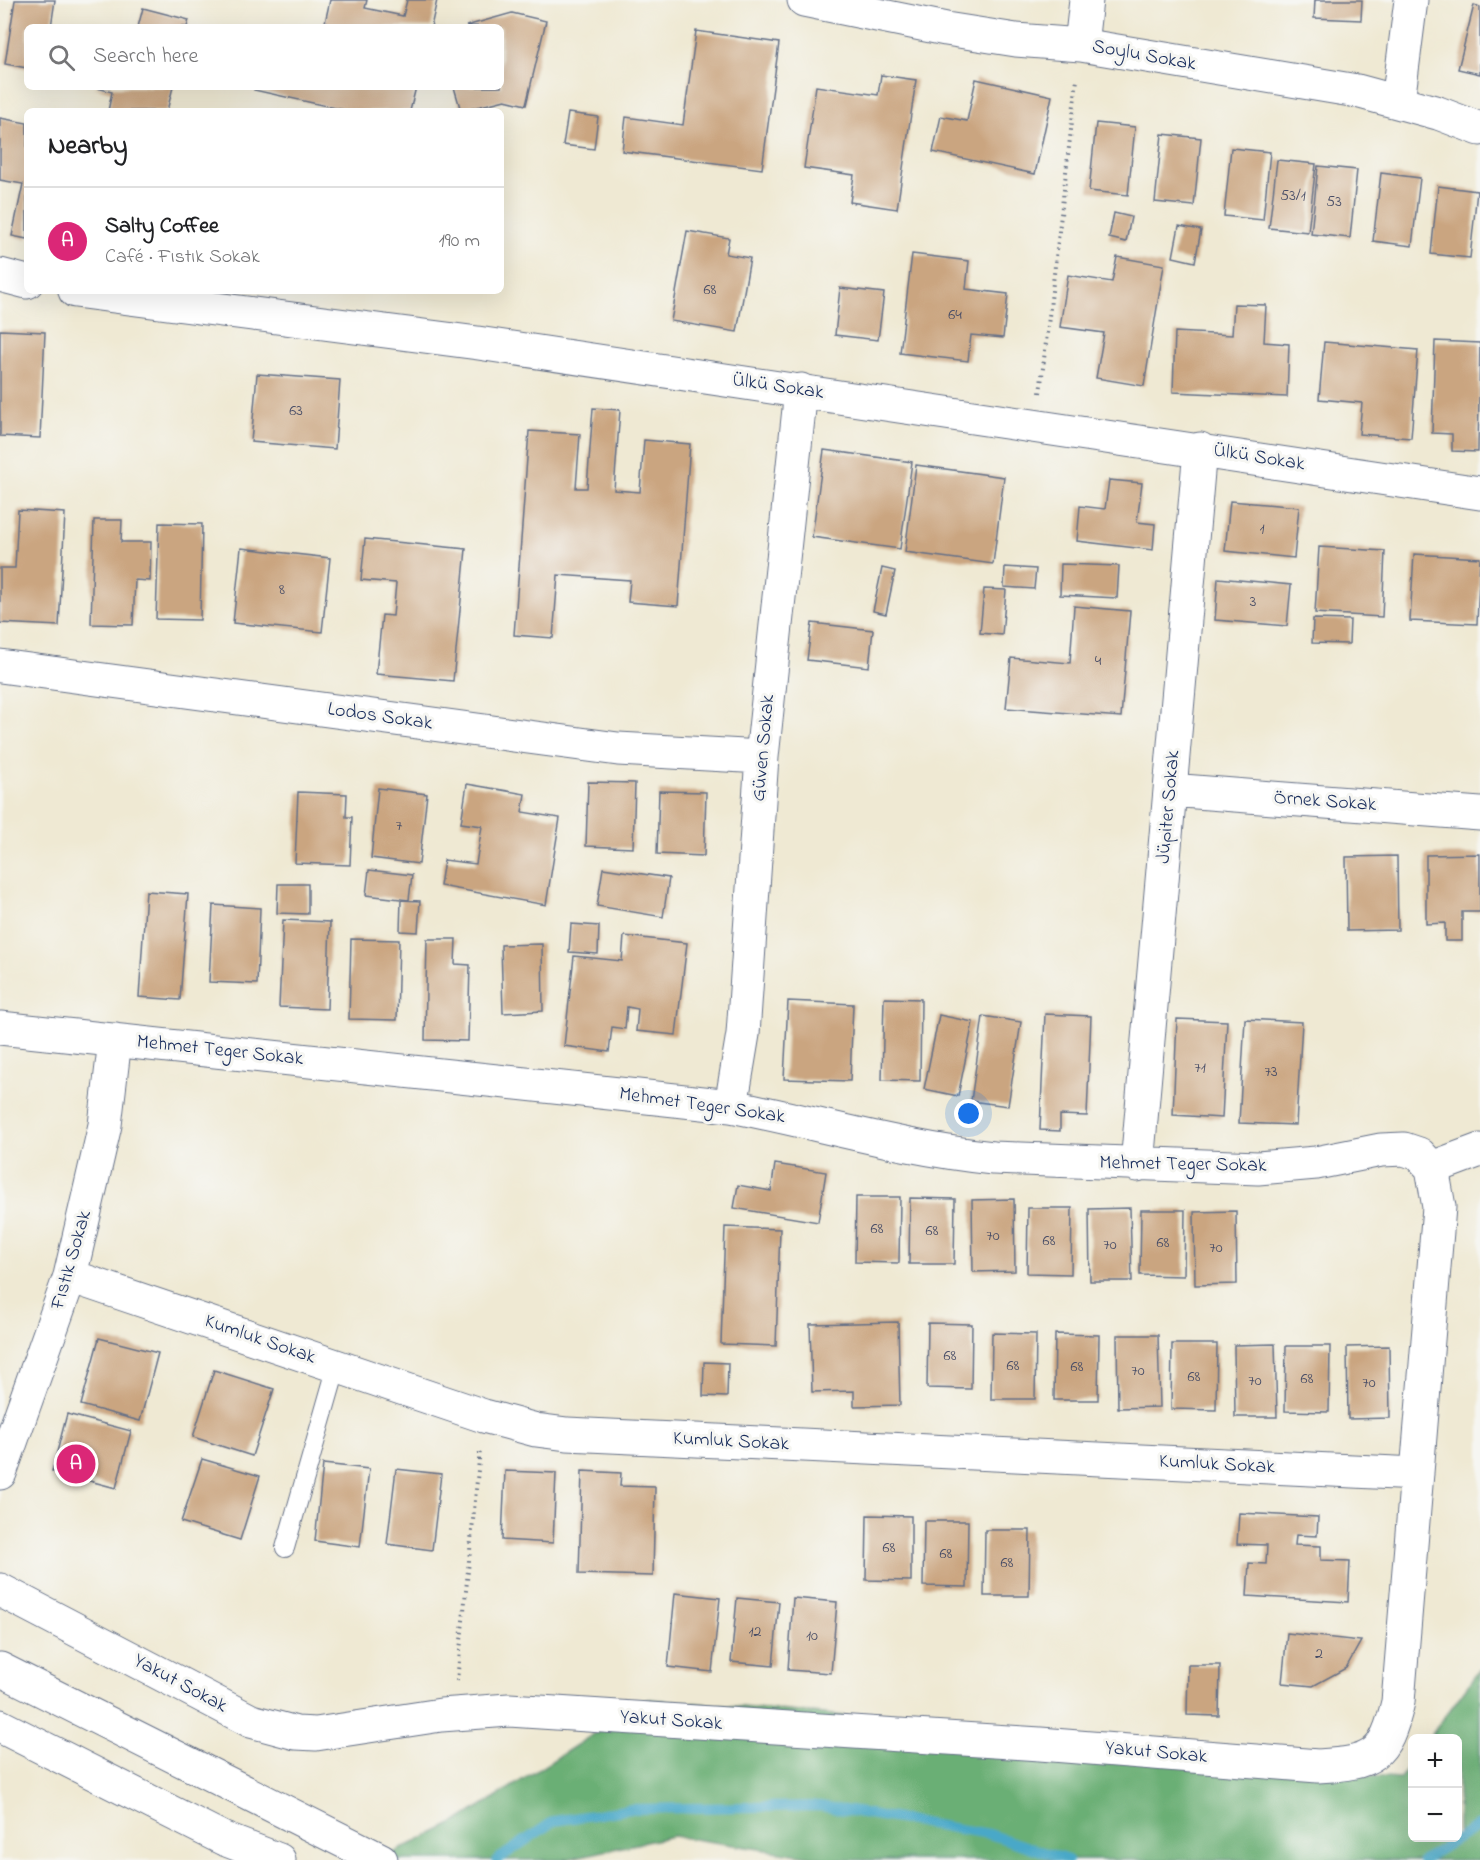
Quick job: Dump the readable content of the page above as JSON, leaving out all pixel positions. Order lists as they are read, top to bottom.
{
  "streets": {
    "street": [
      "Soylu Sokak",
      "Ülkü Sokak",
      "Lodos Sokak",
      "Güven Sokak",
      "Örnek Sokak",
      "Jüpiter Sokak",
      "Mehmet Teger Sokak",
      "Fıstık Sokak",
      "Kumluk Sokak",
      "Yakut Sokak"
    ]
  },
  "crossings": [
    ["Ülkü Sokak", "Güven Sokak"],
    ["Ülkü Sokak", "Jüpiter Sokak"],
    ["Lodos Sokak", "Güven Sokak"],
    ["Güven Sokak", "Mehmet Teger Sokak"],
    ["Örnek Sokak", "Jüpiter Sokak"],
    ["Jüpiter Sokak", "Mehmet Teger Sokak"],
    ["Mehmet Teger Sokak", "Fıstık Sokak"],
    ["Fıstık Sokak", "Kumluk Sokak"],
    ["Kumluk Sokak", "Yakut Sokak"]
  ],
  "house_numbers": [
    "53/1",
    "53",
    "68",
    "64",
    "63",
    "1",
    "8",
    "3",
    "4",
    "7",
    "71",
    "73",
    "68",
    "68",
    "70",
    "68",
    "68",
    "70",
    "70",
    "68",
    "68",
    "68",
    "70",
    "68",
    "68",
    "70",
    "70",
    "68",
    "68",
    "68",
    "12",
    "10",
    "2"
  ],
  "page": {
    "search": "Search here",
    "heading": "Nearby",
    "list": [
      {
        "mark": "A",
        "name": "Salty Coffee",
        "note": "Café · Fıstık Sokak",
        "value": "190 m"
      }
    ],
    "pins": "A",
    "map_buttons": ["+", "−"]
  }
}
